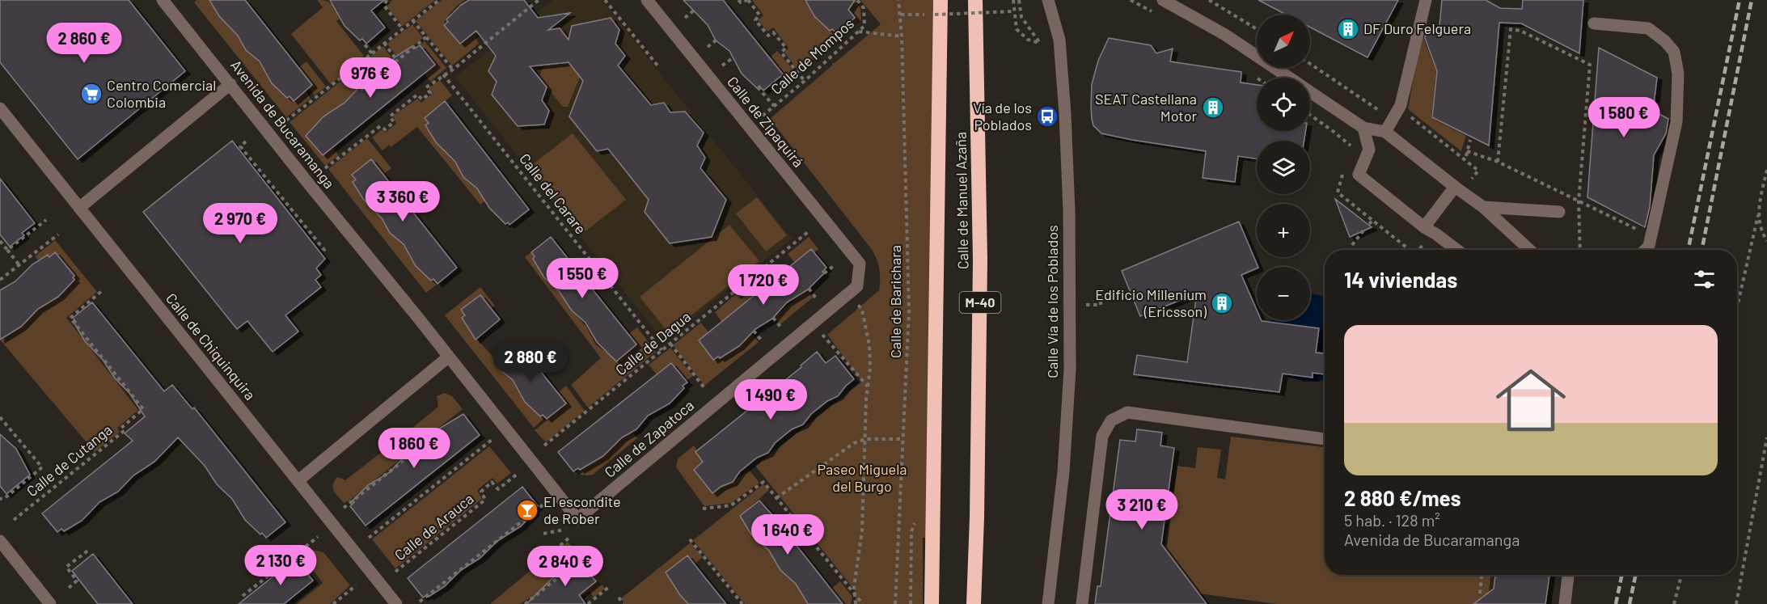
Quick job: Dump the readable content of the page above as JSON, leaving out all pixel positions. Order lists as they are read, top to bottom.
{
  "streets": {
    "highway": ["Calle de Manuel Azaña", "M-40"],
    "street": [
      "Calle de Zipaquirá",
      "Avenida de Bucaramanga",
      "Calle Vía de los Poblados",
      "Calle de Chiquinquira",
      "Calle de Zapatoca"
    ],
    "path": [
      "Calle de Mompos",
      "Calle del Carare",
      "Calle de Barichara",
      "Calle de Dagua",
      "Calle de Cutanga",
      "Calle de Arauca"
    ]
  },
  "crossings": [
    ["Calle de Zipaquirá", "Calle de Zapatoca"],
    ["Avenida de Bucaramanga", "Calle de Zapatoca"],
    ["Calle del Carare", "Calle de Dagua"]
  ],
  "parks": ["Paseo Miguela del Burgo"],
  "places": {
    "building": ["DF Duro Felguera", "SEAT Castellana Motor", "Edificio Millenium (Ericsson)"],
    "supermarket": ["Centro Comercial Colombia"],
    "bus stop": ["Vía de los Poblados"],
    "bar": ["El escondite de Rober"]
  },
  "north": "top right",
  "page": {
    "map_buttons": ["+", "−"],
    "price": [
      "2 860 €",
      "976 €",
      "1 580 €",
      "3 360 €",
      "2 970 €",
      "1 550 €",
      "1 720 €",
      "2 880 €",
      "1 490 €",
      "1 860 €",
      "3 210 €",
      "1 640 €",
      "2 130 €",
      "2 840 €"
    ],
    "heading": "14 viviendas",
    "list": [
      {
        "name": "2 880 €/mes",
        "note": "5 hab. · 128 m² · Avenida de Bucaramanga"
      }
    ]
  }
}
